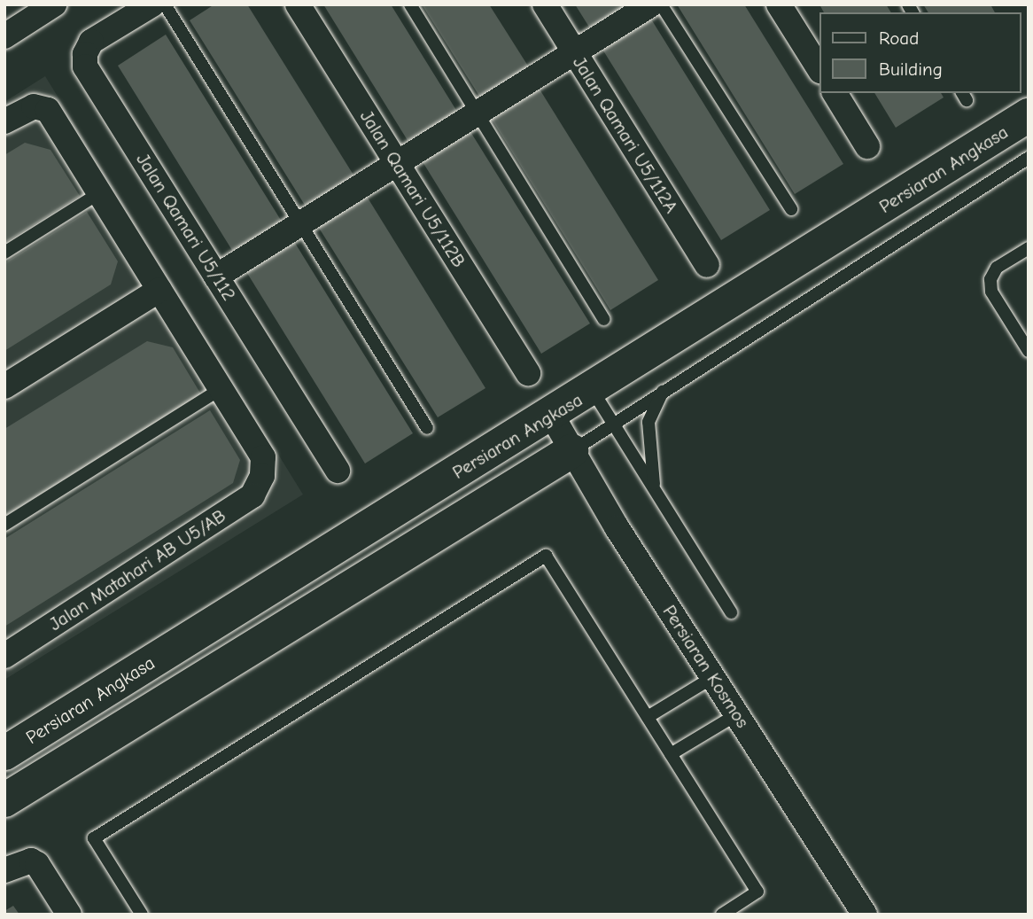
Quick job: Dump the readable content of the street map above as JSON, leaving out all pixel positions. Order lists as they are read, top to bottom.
{
  "streets": {
    "street": [
      "Jalan Qamari U5/112A",
      "Persiaran Angkasa",
      "Jalan Qamari U5/112B",
      "Jalan Qamari U5/112",
      "Jalan Matahari AB U5/AB",
      "Persiaran Kosmos"
    ]
  },
  "crossings": [
    ["Persiaran Angkasa", "Persiaran Kosmos"]
  ],
  "legend": ["Road", "Building"]
}
